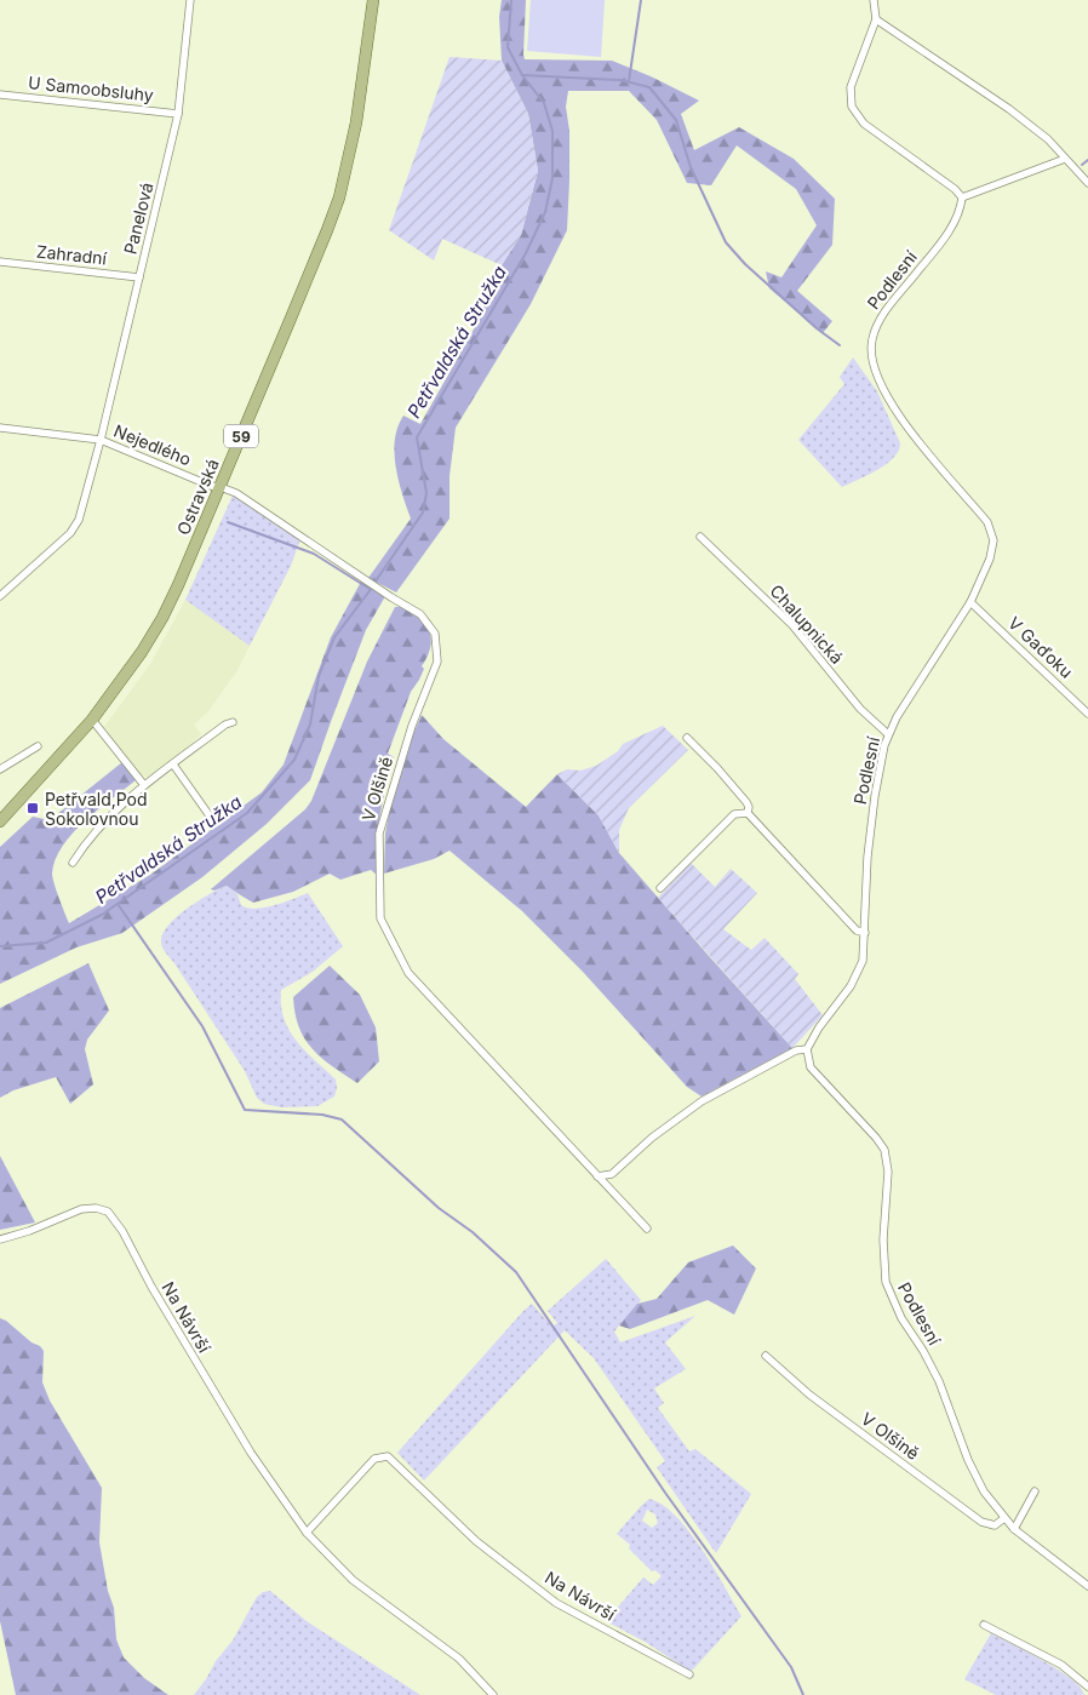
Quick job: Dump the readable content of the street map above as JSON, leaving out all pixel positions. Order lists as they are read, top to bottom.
{
  "streets": {
    "main road": ["59", "Ostravská"],
    "street": [
      "U Samoobsluhy",
      "Panelová",
      "Zahradní",
      "Podlesní",
      "Nejedlého",
      "Chalupnická",
      "V Gaďoku",
      "V Olšině",
      "Na Návrší"
    ]
  },
  "crossings": [
    ["U Samoobsluhy", "Panelová"],
    ["Panelová", "Zahradní"],
    ["Panelová", "Nejedlého"],
    ["Podlesní", "Chalupnická"],
    ["Podlesní", "V Gaďoku"],
    ["Podlesní", "V Olšině"],
    ["Nejedlého", "Ostravská"],
    ["Nejedlého", "V Olšině"],
    ["Ostravská", "V Olšině"]
  ],
  "water": ["Petřvaldská Stružka"],
  "places": {
    "transit": ["Petřvald,Pod Sokolovnou"]
  }
}
